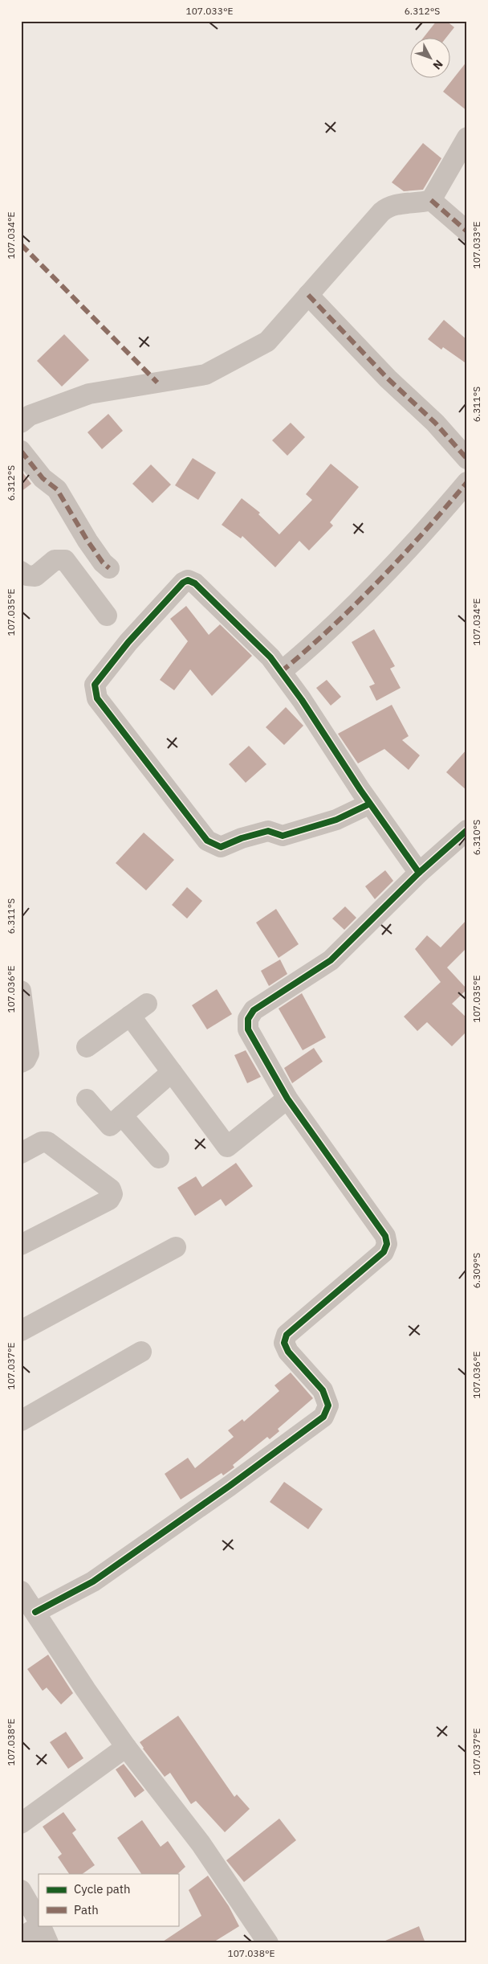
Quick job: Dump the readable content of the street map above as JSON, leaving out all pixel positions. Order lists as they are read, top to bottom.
{
  "legend": ["Cycle path", "Path"],
  "north": "bottom right",
  "coordinates": [
    "107.033°E",
    "6.312°S",
    "107.034°E",
    "6.311°S",
    "107.035°E",
    "6.310°S",
    "107.036°E",
    "6.309°S",
    "107.037°E",
    "107.038°E"
  ]
}
